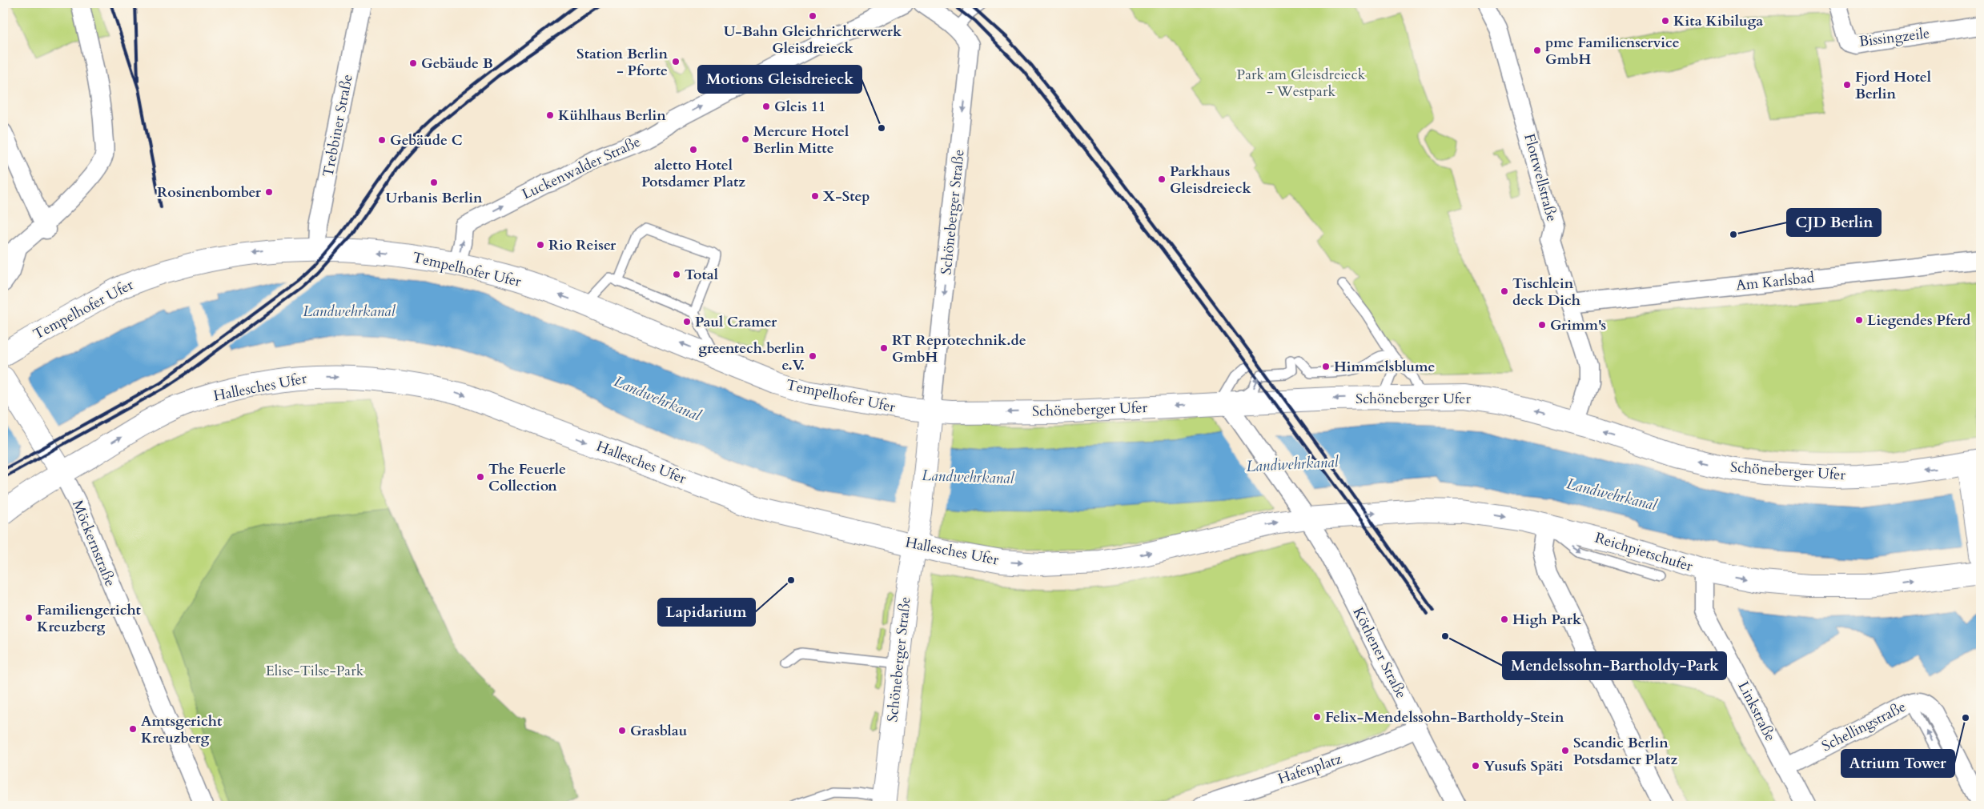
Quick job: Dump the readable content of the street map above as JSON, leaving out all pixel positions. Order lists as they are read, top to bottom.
{
  "streets": {
    "main road": [
      "Schöneberger Straße",
      "Tempelhofer Ufer",
      "Hallesches Ufer",
      "Schöneberger Ufer",
      "Reichpietschufer"
    ],
    "street": [
      "Bissingzeile",
      "Trebbiner Straße",
      "Luckenwalder Straße",
      "Flottwellstraße",
      "Am Karlsbad",
      "Möckernstraße",
      "Köthener Straße",
      "Linkstraße",
      "Schellingstraße",
      "Hafenplatz"
    ]
  },
  "crossings": [
    ["Trebbiner Straße", "Tempelhofer Ufer"],
    ["Luckenwalder Straße", "Tempelhofer Ufer"],
    ["Flottwellstraße", "Am Karlsbad"],
    ["Flottwellstraße", "Schöneberger Ufer"],
    ["Schöneberger Straße", "Tempelhofer Ufer"],
    ["Schöneberger Straße", "Hallesches Ufer"],
    ["Schöneberger Straße", "Schöneberger Ufer"],
    ["Tempelhofer Ufer", "Schöneberger Ufer"],
    ["Hallesches Ufer", "Möckernstraße"],
    ["Hallesches Ufer", "Reichpietschufer"],
    ["Hallesches Ufer", "Köthener Straße"],
    ["Schöneberger Ufer", "Köthener Straße"],
    ["Reichpietschufer", "Köthener Straße"],
    ["Reichpietschufer", "Linkstraße"],
    ["Köthener Straße", "Hafenplatz"],
    ["Linkstraße", "Schellingstraße"]
  ],
  "one_way": [
    "Luckenwalder Straße",
    "Schöneberger Straße",
    "Tempelhofer Ufer",
    "Hallesches Ufer",
    "Schöneberger Ufer",
    "Reichpietschufer"
  ],
  "water": ["Landwehrkanal"],
  "parks": ["Park am Gleisdreieck - Westpark", "Elise-Tilse-Park"],
  "places": [
    "U-Bahn Gleichrichterwerk Gleisdreieck",
    "Kita Kibiluga",
    "pme Familienservice GmbH",
    "Station Berlin - Pforte",
    "Gebäude B",
    "Fjord Hotel Berlin",
    "Gleis 11",
    "Kühlhaus Berlin",
    "Motions Gleisdreieck",
    "Mercure Hotel Berlin Mitte",
    "Gebäude C",
    "aletto Hotel Potsdamer Platz",
    "Parkhaus Gleisdreieck",
    "Urbanis Berlin",
    "Rosinenbomber",
    "X-Step",
    "CJD Berlin",
    "Rio Reiser",
    "Total",
    "Tischlein deck Dich",
    "Liegendes Pferd",
    "Paul Cramer",
    "Grimm's",
    "RT Reprotechnik.de GmbH",
    "greentech.berlin e.V.",
    "Himmelsblume",
    "The Feuerle Collection",
    "Lapidarium",
    "Familiengericht Kreuzberg",
    "High Park",
    "Mendelssohn-Bartholdy-Park",
    "Felix-Mendelssohn-Bartholdy-Stein",
    "Atrium Tower",
    "Amtsgericht Kreuzberg",
    "Grasblau",
    "Scandic Berlin Potsdamer Platz",
    "Yusufs Späti"
  ]
}
